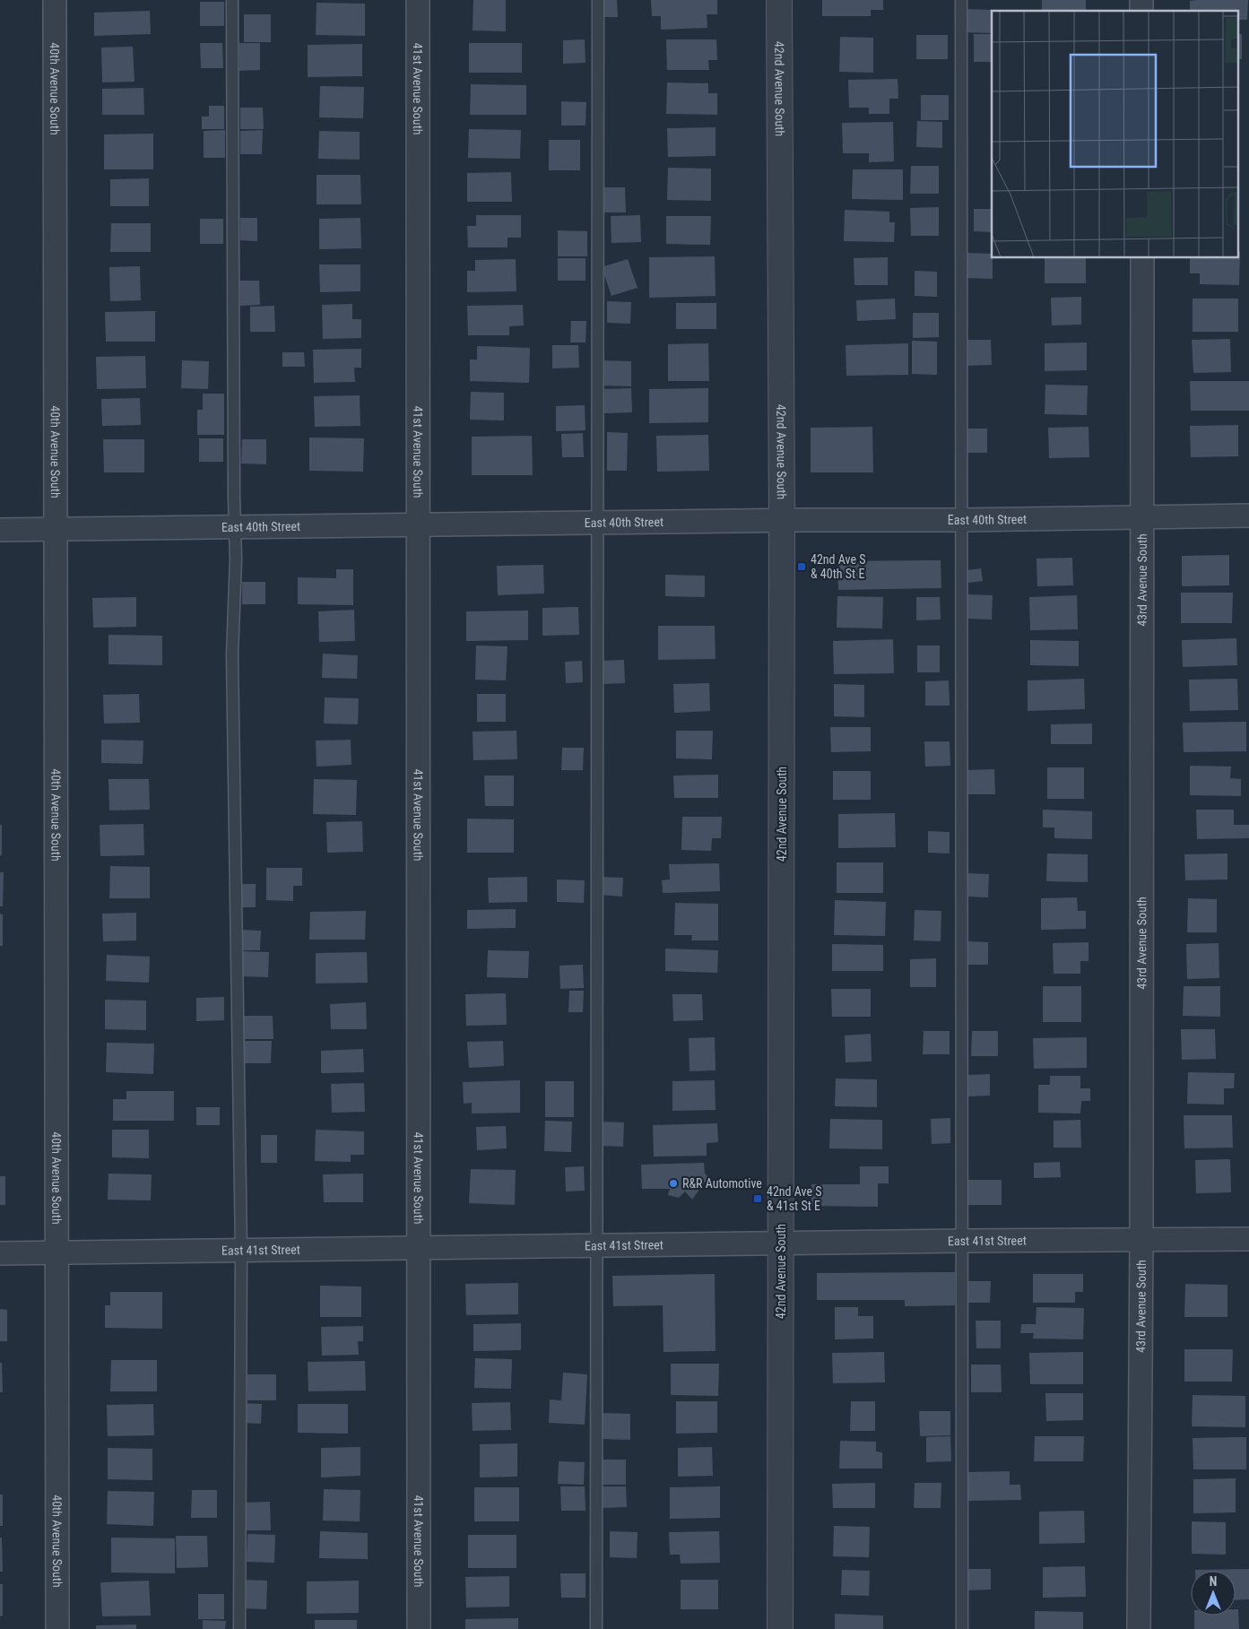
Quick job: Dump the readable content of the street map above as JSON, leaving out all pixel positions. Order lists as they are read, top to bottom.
{
  "streets": {
    "street": [
      "40th Avenue South",
      "41st Avenue South",
      "42nd Avenue South",
      "East 40th Street",
      "43rd Avenue South",
      "East 41st Street"
    ]
  },
  "crossings": [
    ["40th Avenue South", "East 40th Street"],
    ["40th Avenue South", "East 41st Street"],
    ["41st Avenue South", "East 40th Street"],
    ["41st Avenue South", "East 41st Street"],
    ["42nd Avenue South", "East 40th Street"],
    ["42nd Avenue South", "East 41st Street"],
    ["East 40th Street", "43rd Avenue South"],
    ["43rd Avenue South", "East 41st Street"]
  ],
  "places": {
    "transit": ["42nd Ave S & 40th St E", "42nd Ave S & 41st St E"],
    "other": ["R&R Automotive"]
  },
  "north": "top"
}
